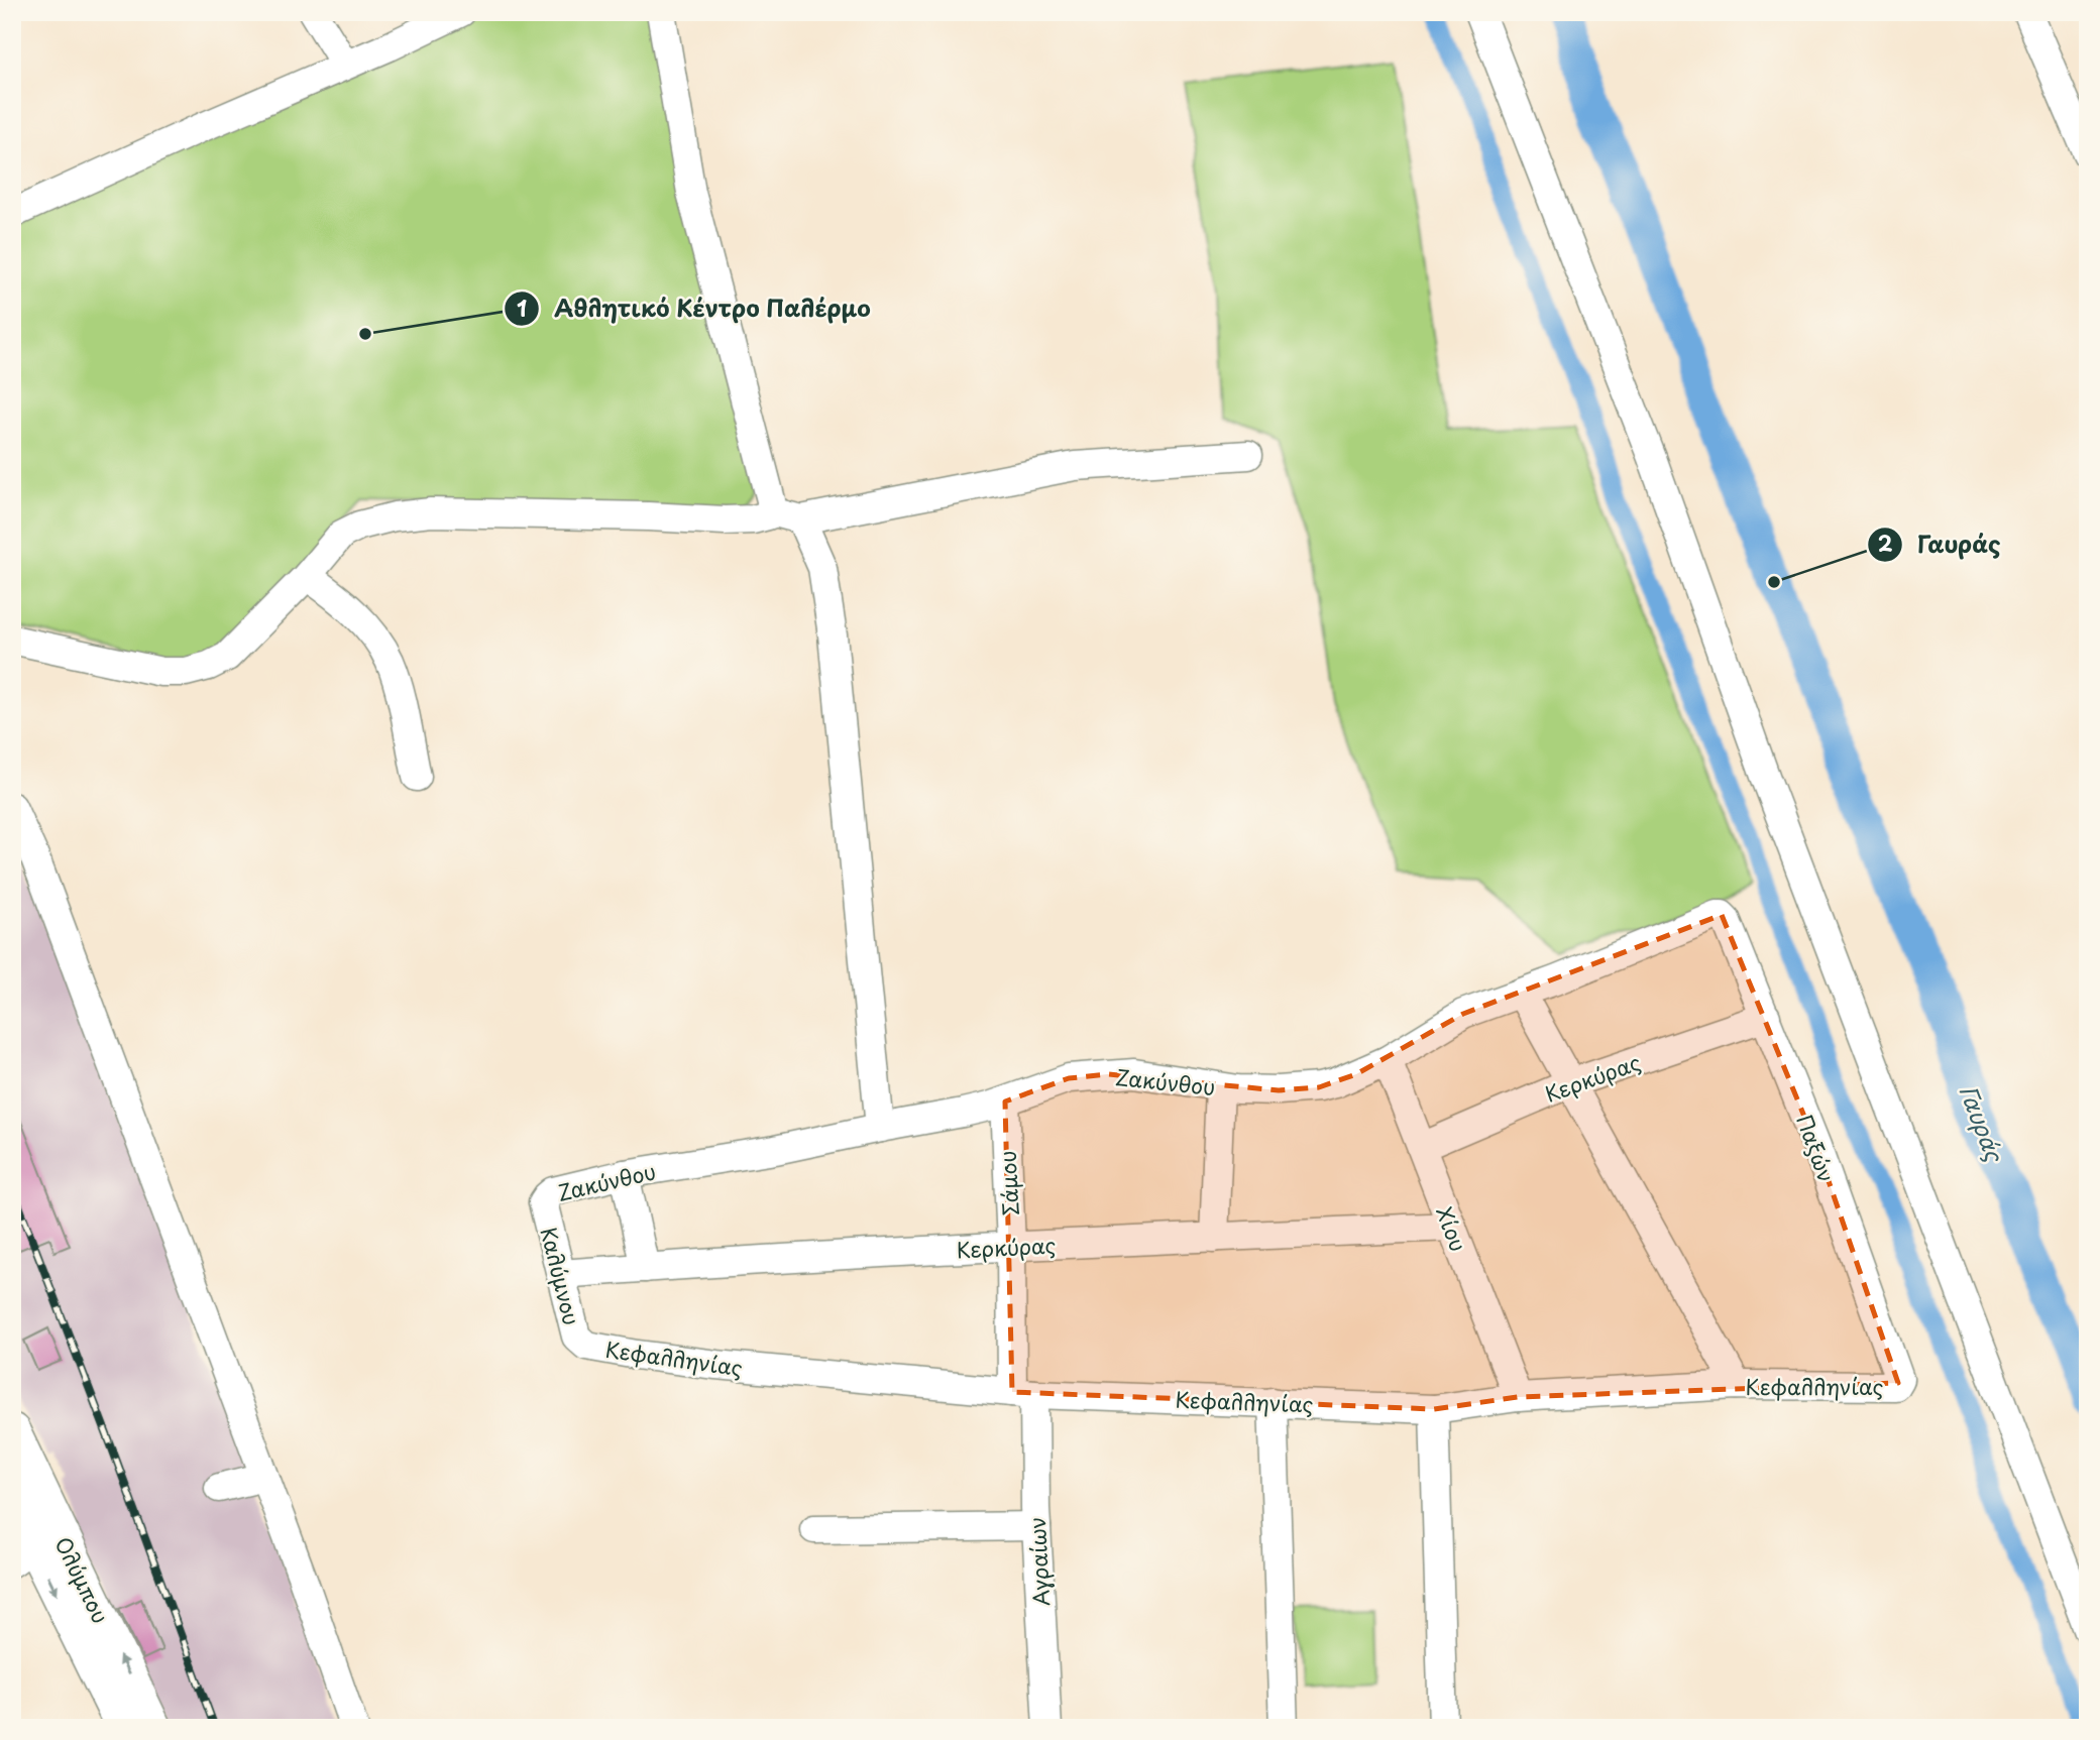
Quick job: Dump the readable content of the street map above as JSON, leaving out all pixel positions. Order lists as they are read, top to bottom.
{
  "streets": {
    "main road": ["Ολύμπου"],
    "street": [
      "Κερκύρας",
      "Ζακύνθου",
      "Παξών",
      "Σάμου",
      "Χίου",
      "Καλύμνου",
      "Κεφαλληνίας",
      "Αγραίων"
    ]
  },
  "crossings": [
    ["Κερκύρας", "Παξών"],
    ["Κερκύρας", "Σάμου"],
    ["Κερκύρας", "Χίου"],
    ["Κερκύρας", "Καλύμνου"],
    ["Ζακύνθου", "Παξών"],
    ["Ζακύνθου", "Σάμου"],
    ["Ζακύνθου", "Χίου"],
    ["Ζακύνθου", "Καλύμνου"],
    ["Παξών", "Κεφαλληνίας"],
    ["Σάμου", "Κεφαλληνίας"],
    ["Σάμου", "Αγραίων"],
    ["Χίου", "Κεφαλληνίας"],
    ["Καλύμνου", "Κεφαλληνίας"],
    ["Κεφαλληνίας", "Αγραίων"]
  ],
  "water": ["Γαυράς"],
  "places": ["Αθλητικό Κέντρο Παλέρμο", "Γαυράς"]
}
